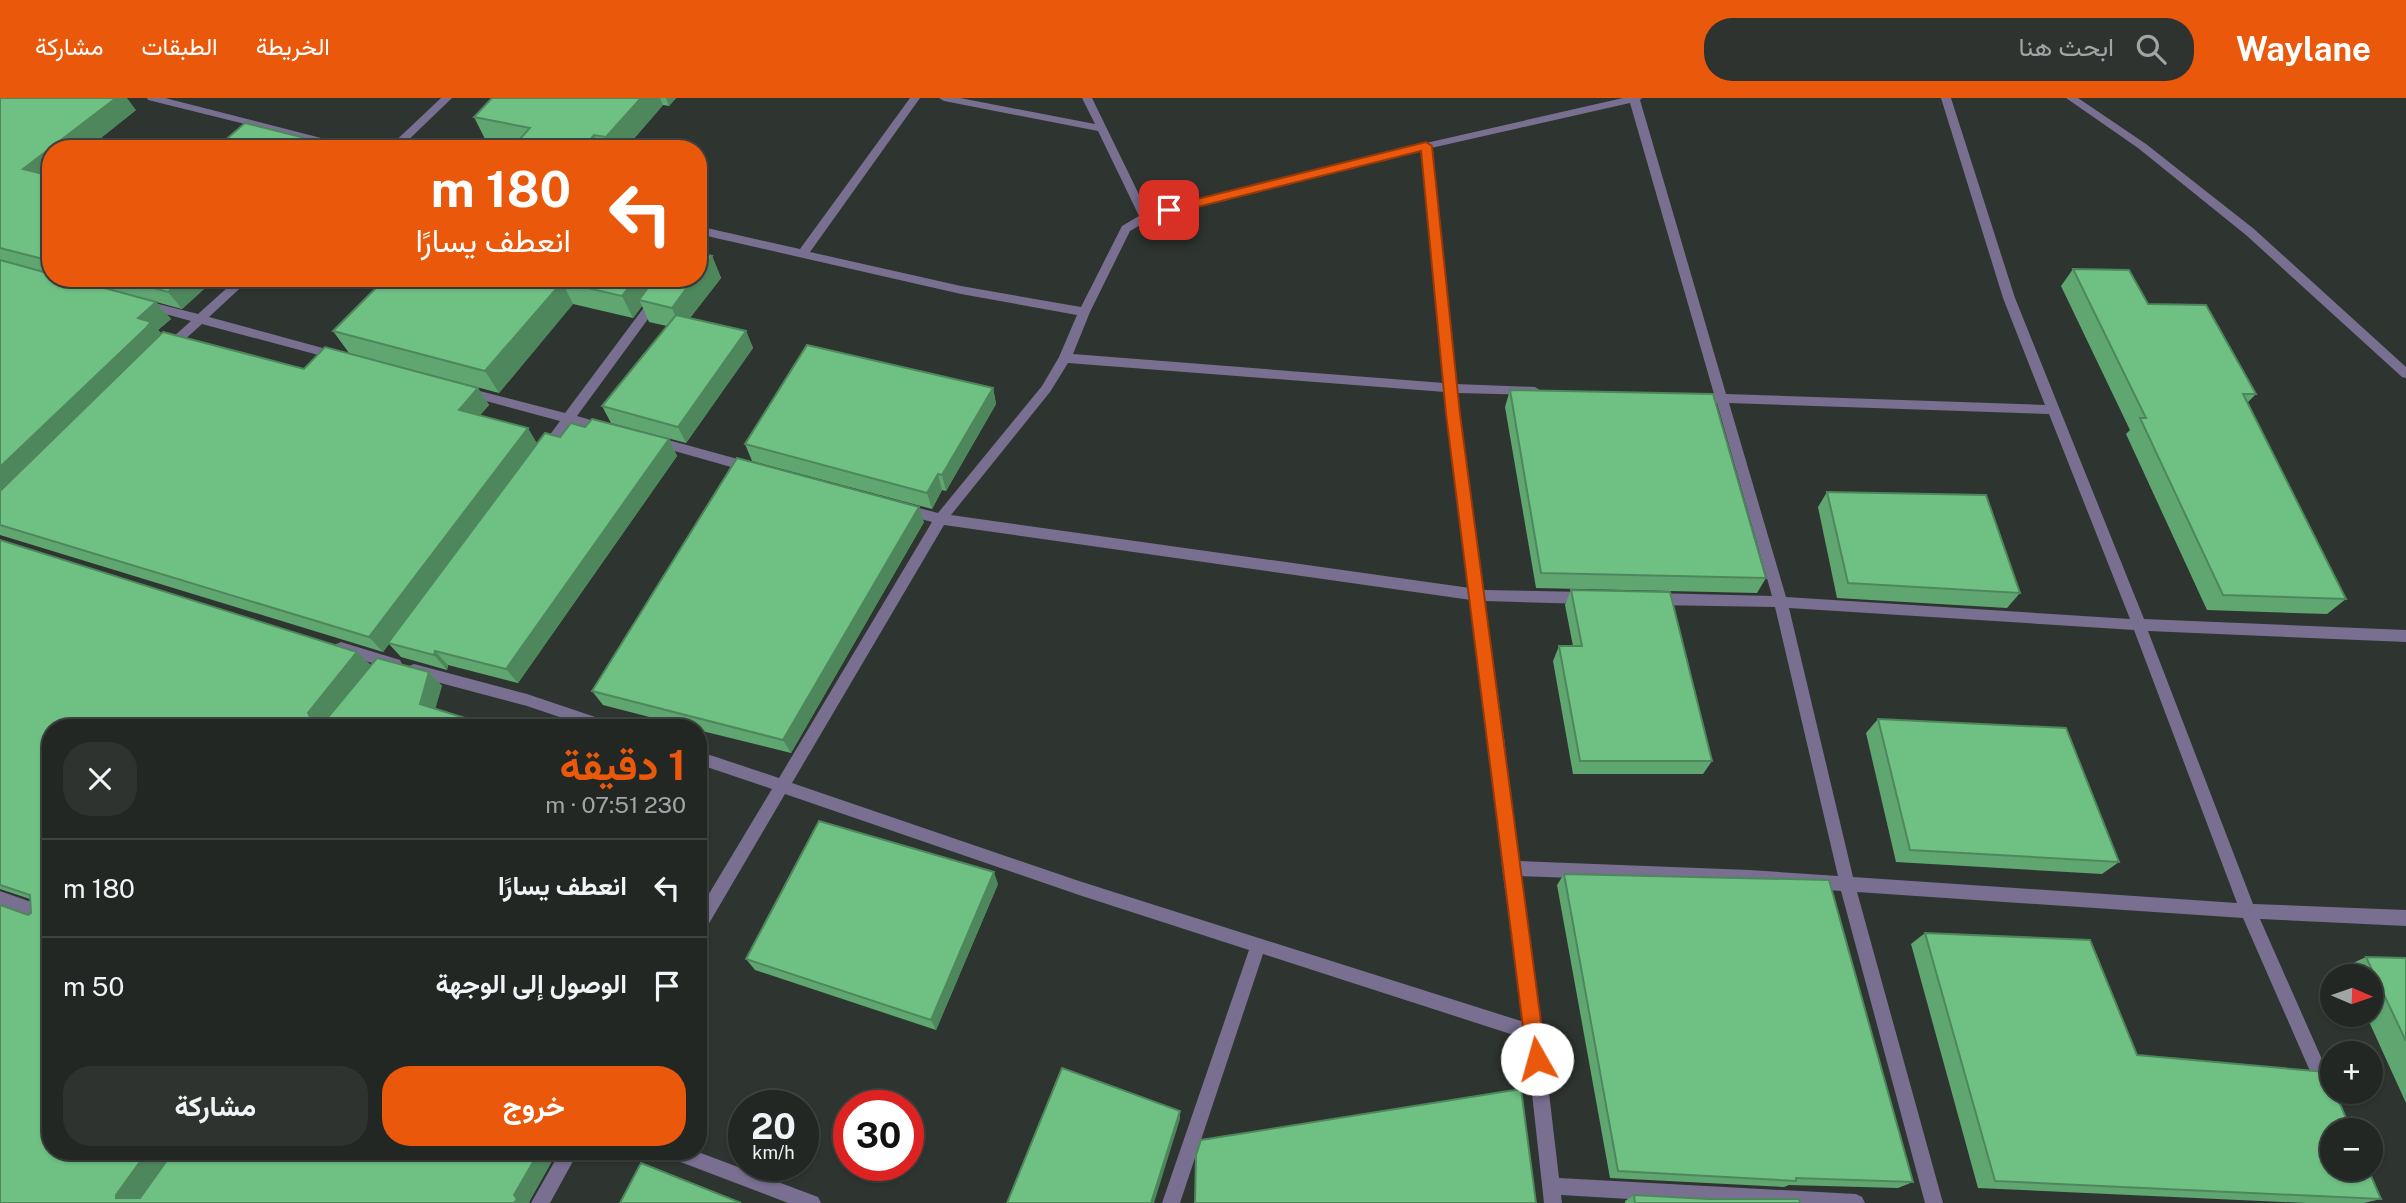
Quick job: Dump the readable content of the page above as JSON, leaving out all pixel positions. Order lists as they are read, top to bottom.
{
  "north": "right",
  "page": {
    "header": "Waylane",
    "search": "ابحث هنا",
    "nav": ["الخريطة", "الطبقات", "مشاركة"],
    "turn": ["180 m", "انعطف يسارًا"],
    "heading": ["1 دقيقة", "230 m · 07:51"],
    "list": [
      {
        "name": "انعطف يسارًا",
        "value": "180 m"
      },
      {
        "name": "الوصول إلى الوجهة",
        "value": "50 m"
      }
    ],
    "map_buttons": ["+", "−"],
    "buttons": ["خروج", "مشاركة"],
    "speed": "20 km/h",
    "limit": "30"
  }
}
